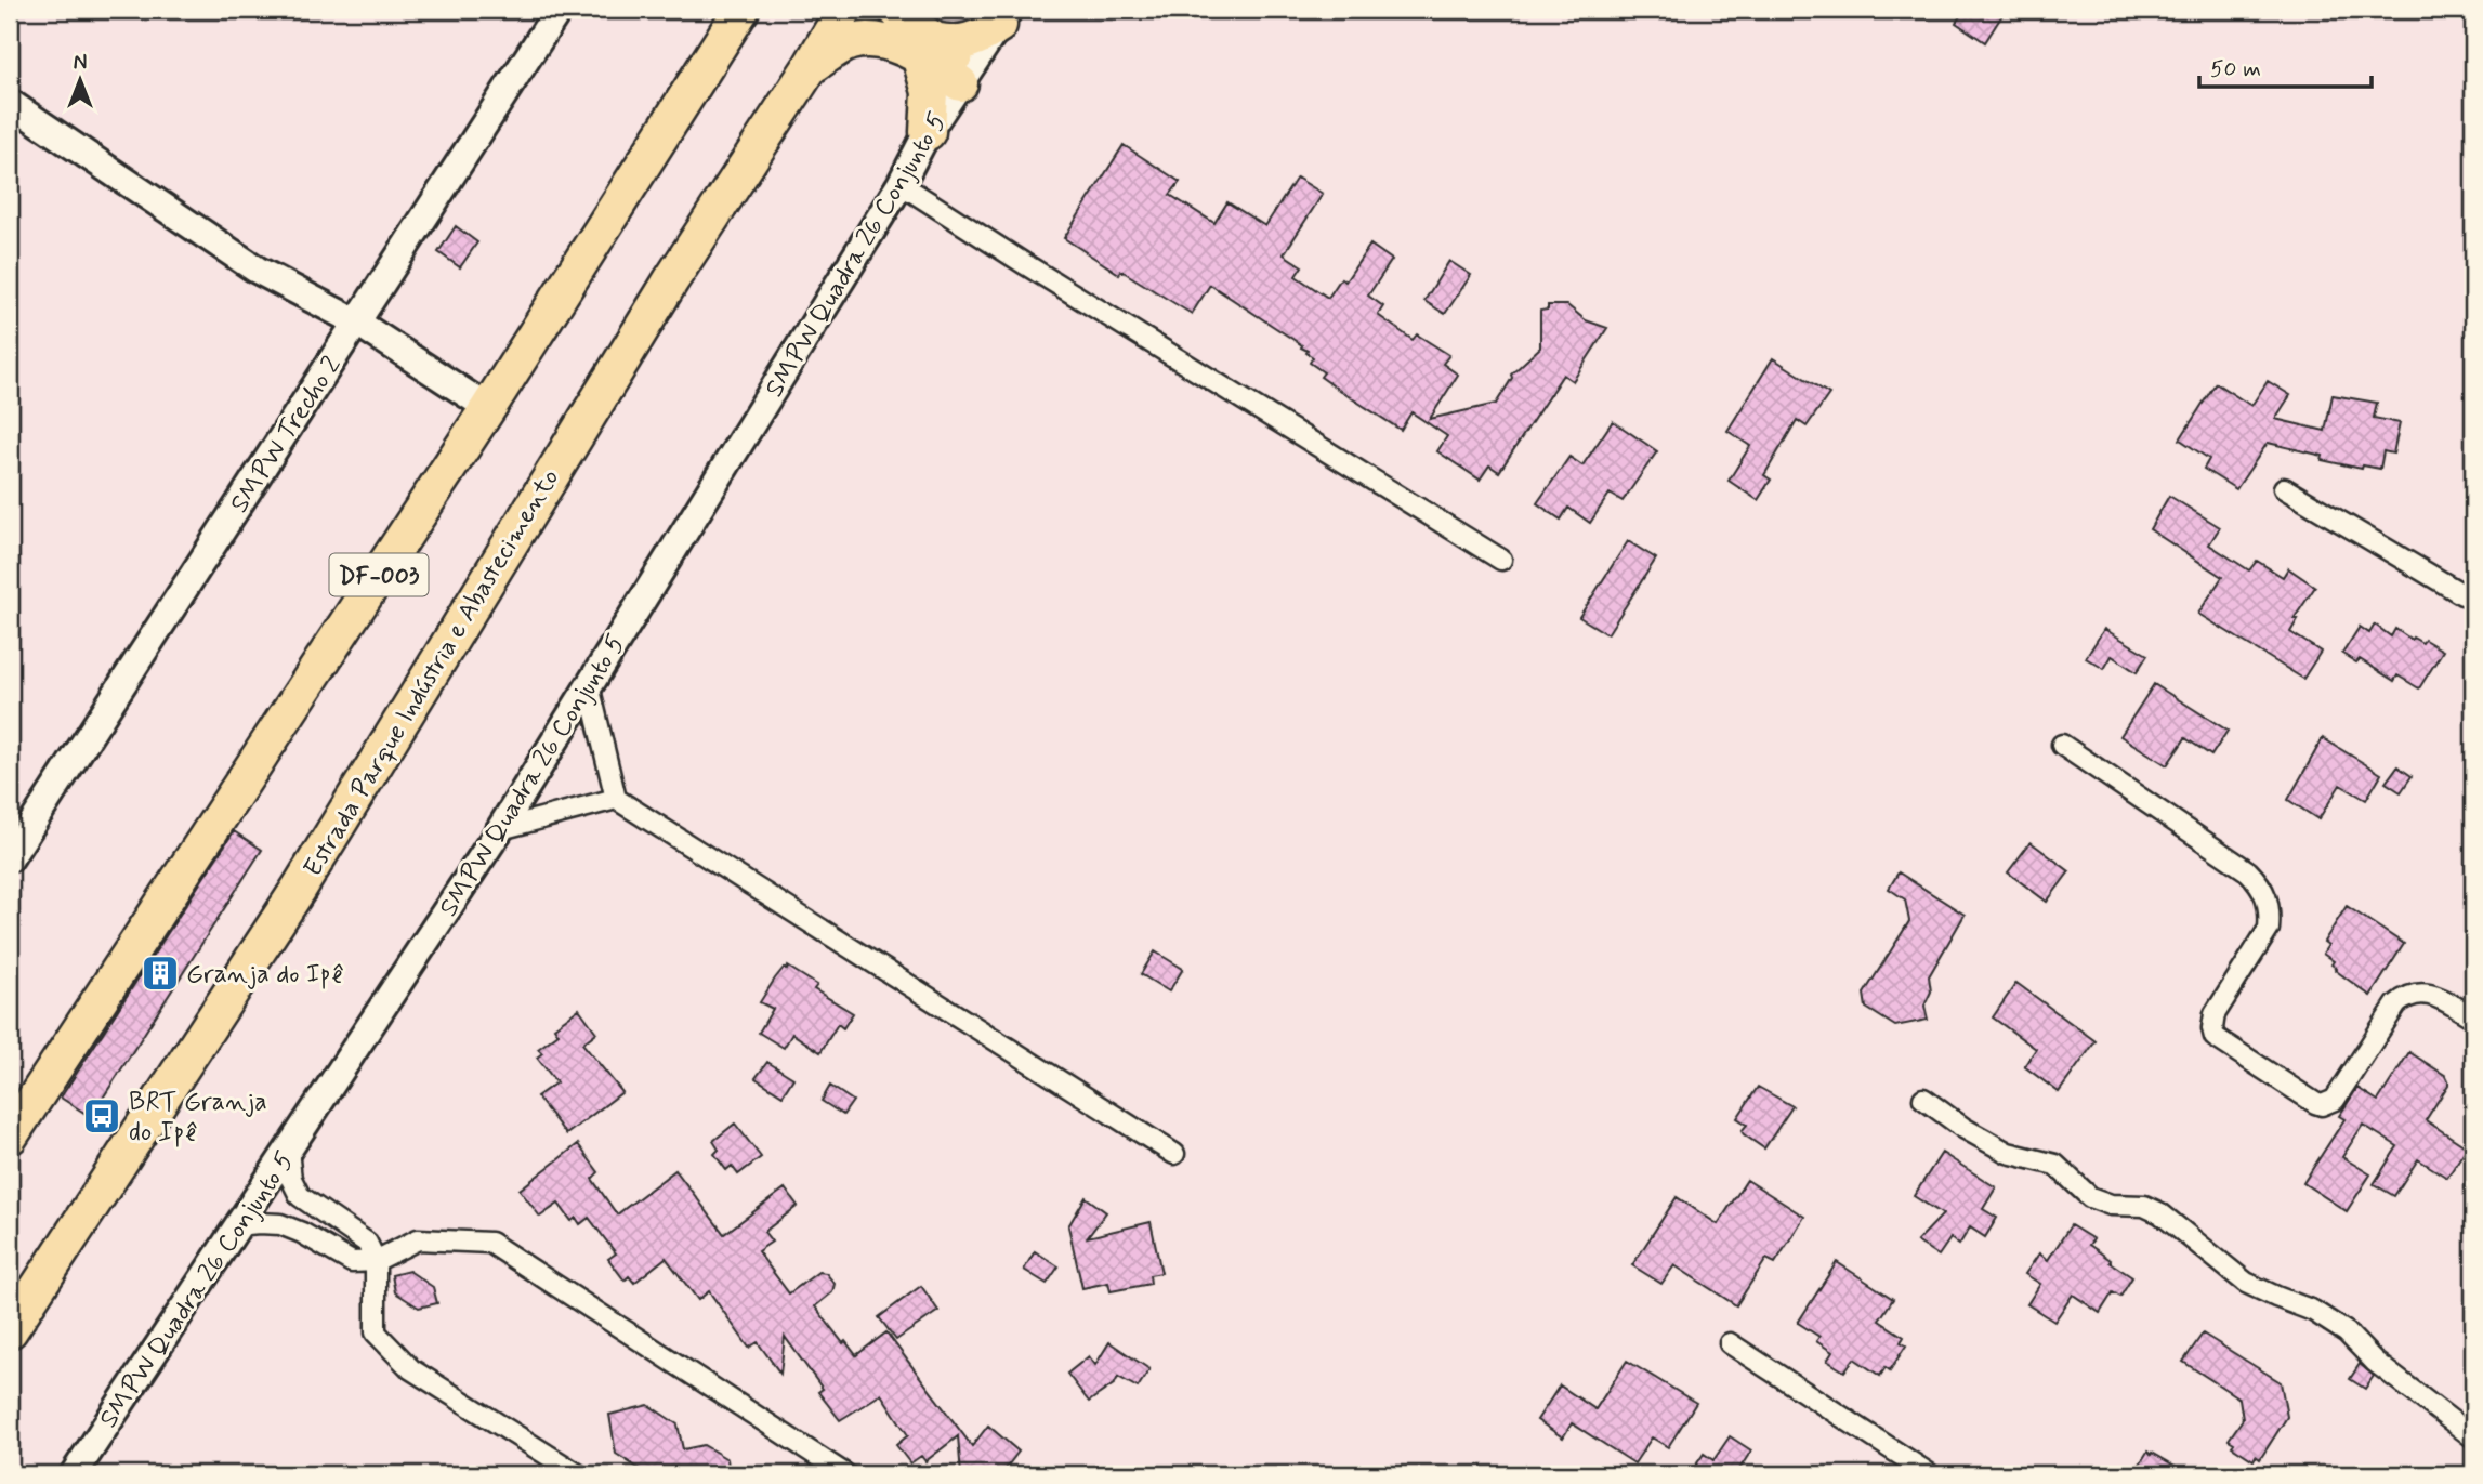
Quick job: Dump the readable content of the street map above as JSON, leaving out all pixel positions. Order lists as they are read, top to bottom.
{
  "streets": {
    "highway": ["DF-003", "Estrada Parque Indústria e Abastecimento"],
    "street": ["SMPW Quadra 26 Conjunto 5", "SMPW Trecho 2"]
  },
  "places": {
    "building": ["Granja do Ipê"],
    "bus stop": ["BRT Granja do Ipê"]
  },
  "scale_bar": "50 m",
  "north": "top"
}
